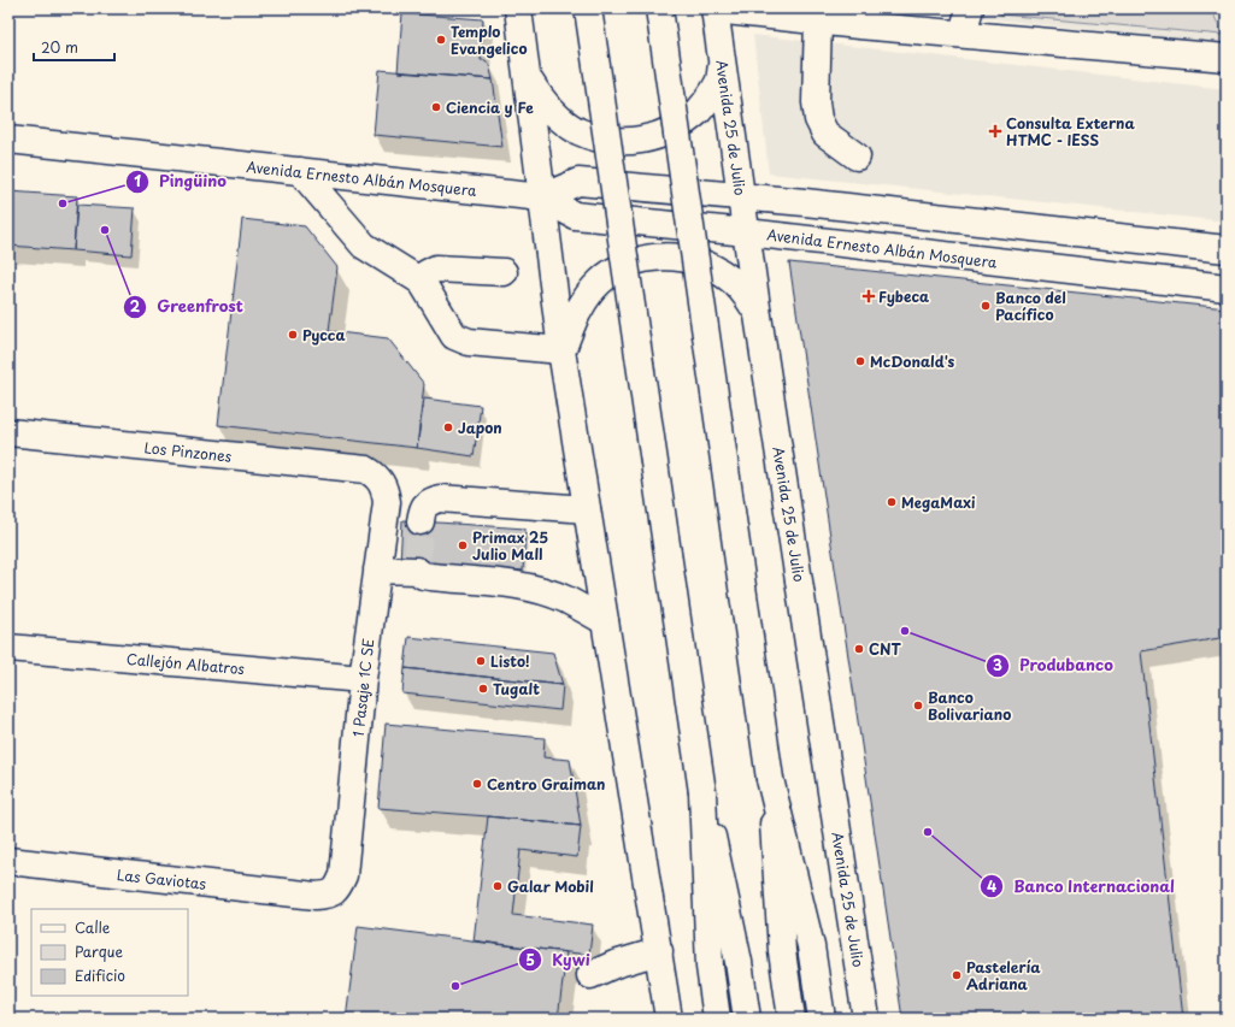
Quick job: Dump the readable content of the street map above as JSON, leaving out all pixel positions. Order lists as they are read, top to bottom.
{
  "streets": {
    "main road": [
      "Avenida 25 de Julio",
      "Avenida Ernesto Albán Mosquera",
      "Los Pinzones",
      "Callejón Albatros",
      "1 Pasaje 1C SE",
      "Las Gaviotas"
    ]
  },
  "crossings": [
    ["Avenida 25 de Julio", "Avenida Ernesto Albán Mosquera"],
    ["Los Pinzones", "1 Pasaje 1C SE"],
    ["Callejón Albatros", "1 Pasaje 1C SE"],
    ["1 Pasaje 1C SE", "Las Gaviotas"]
  ],
  "places": {
    "other": [
      "Templo Evangelico",
      "Ciencia y Fe",
      "Pingüino",
      "Greenfrost",
      "Banco del Pacífico",
      "Pycca",
      "McDonald's",
      "Japon",
      "MegaMaxi",
      "Primax 25 Julio Mall",
      "Produbanco",
      "CNT",
      "Listo!",
      "Tugalt",
      "Banco Bolivariano",
      "Centro Graiman",
      "Banco Internacional",
      "Galar Mobil",
      "Pastelería Adriana",
      "Kywi"
    ],
    "health": ["Consulta Externa HTMC - IESS", "Fybeca"]
  },
  "legend": ["Calle", "Parque", "Edificio"],
  "scale_bar": "20 m"
}
